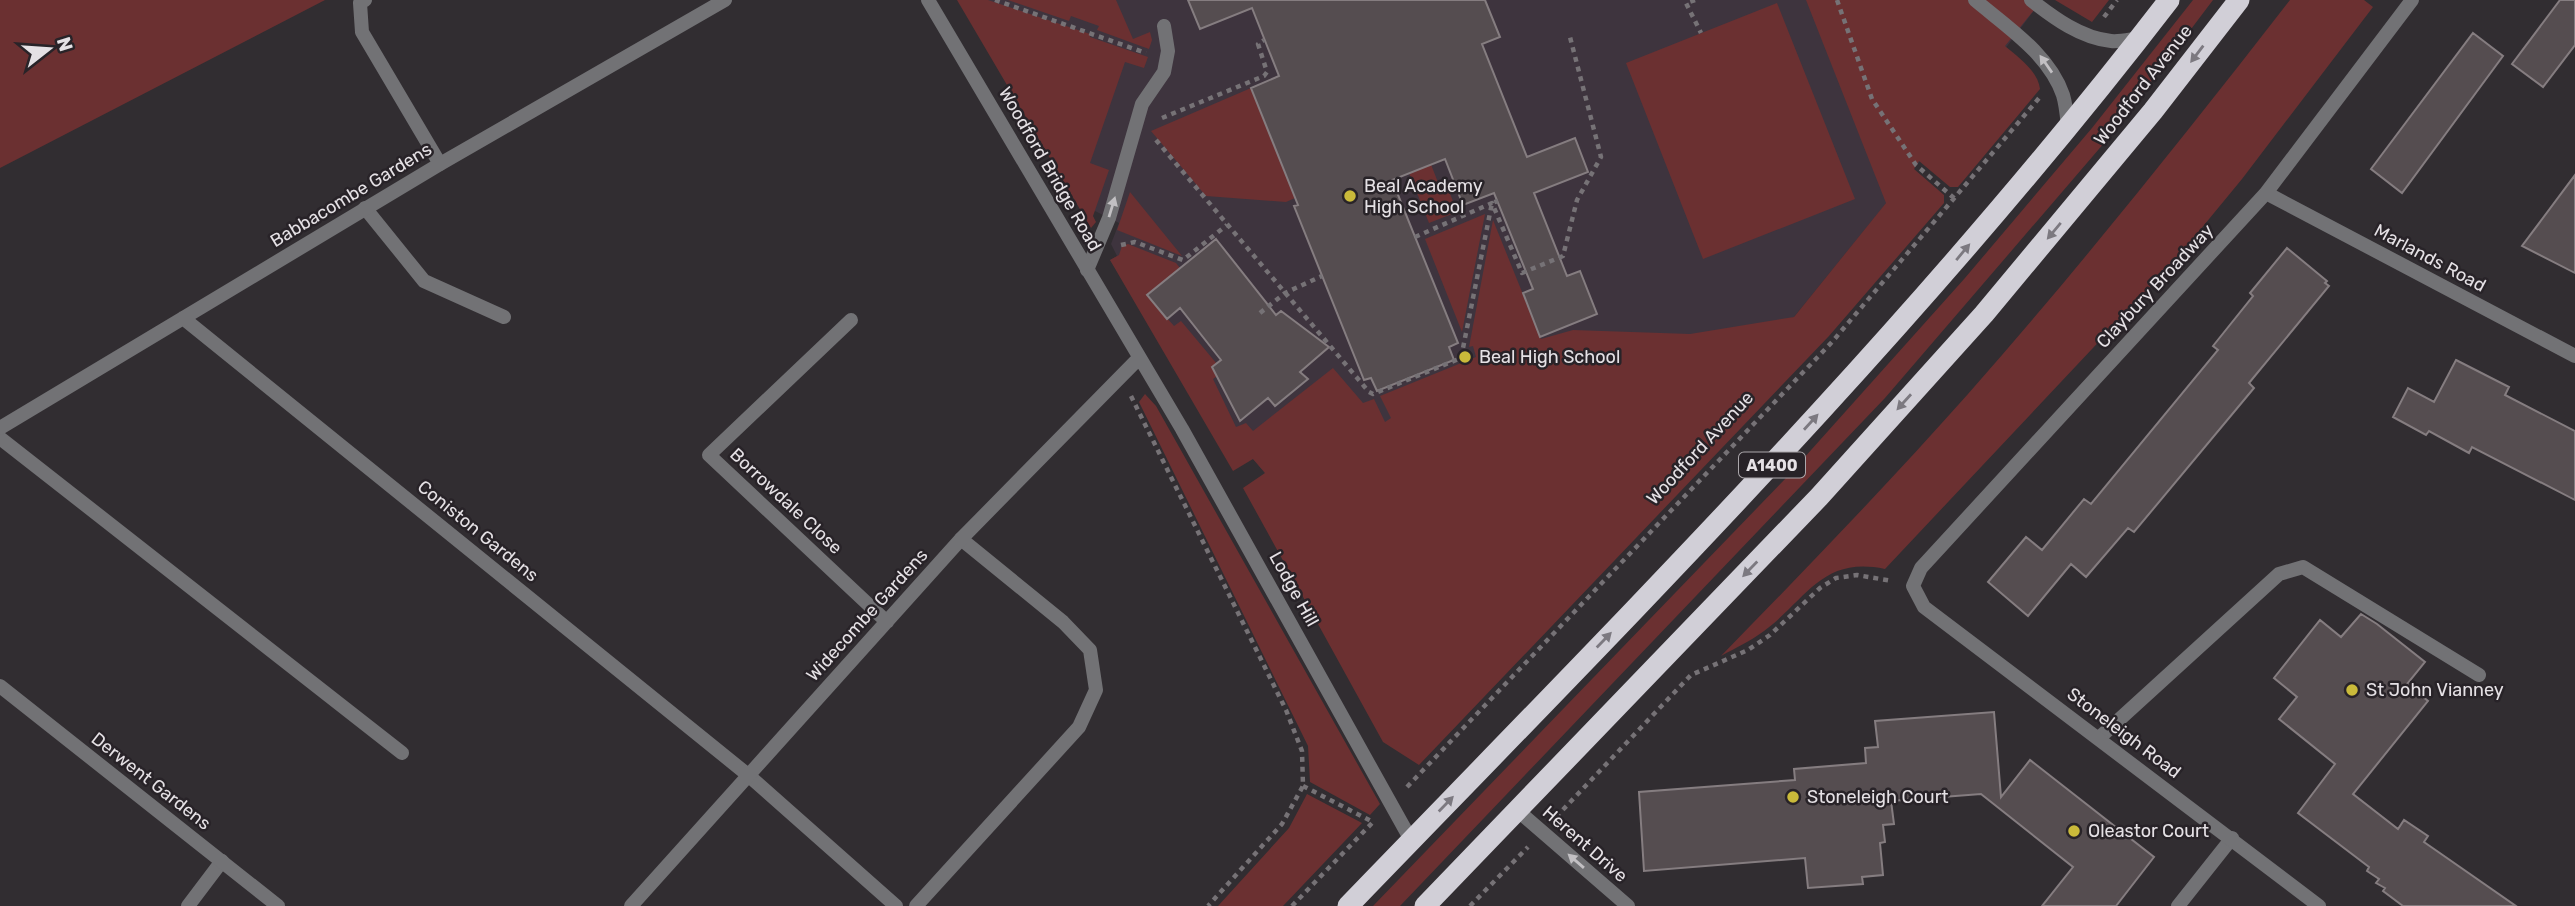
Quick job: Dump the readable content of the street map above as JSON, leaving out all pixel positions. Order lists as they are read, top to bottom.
{
  "streets": {
    "highway": ["Woodford Avenue", "A1400"],
    "street": [
      "Woodford Bridge Road",
      "Babbacombe Gardens",
      "Marlands Road",
      "Claybury Broadway",
      "Borrowdale Close",
      "Coniston Gardens",
      "Lodge Hill",
      "Widecombe Gardens",
      "Stoneleigh Road",
      "Derwent Gardens",
      "Herent Drive"
    ]
  },
  "crossings": [
    ["Woodford Avenue", "Lodge Hill"],
    ["Woodford Avenue", "Herent Drive"],
    ["Woodford Bridge Road", "Lodge Hill"],
    ["Woodford Bridge Road", "Widecombe Gardens"],
    ["Babbacombe Gardens", "Coniston Gardens"],
    ["Marlands Road", "Claybury Broadway"],
    ["Claybury Broadway", "Stoneleigh Road"],
    ["Borrowdale Close", "Widecombe Gardens"],
    ["Coniston Gardens", "Widecombe Gardens"],
    ["Lodge Hill", "Widecombe Gardens"]
  ],
  "one_way": ["Herent Drive"],
  "places": [
    "Beal Academy High School",
    "Beal High School",
    "St John Vianney",
    "Stoneleigh Court",
    "Oleastor Court"
  ],
  "north": "right"
}
